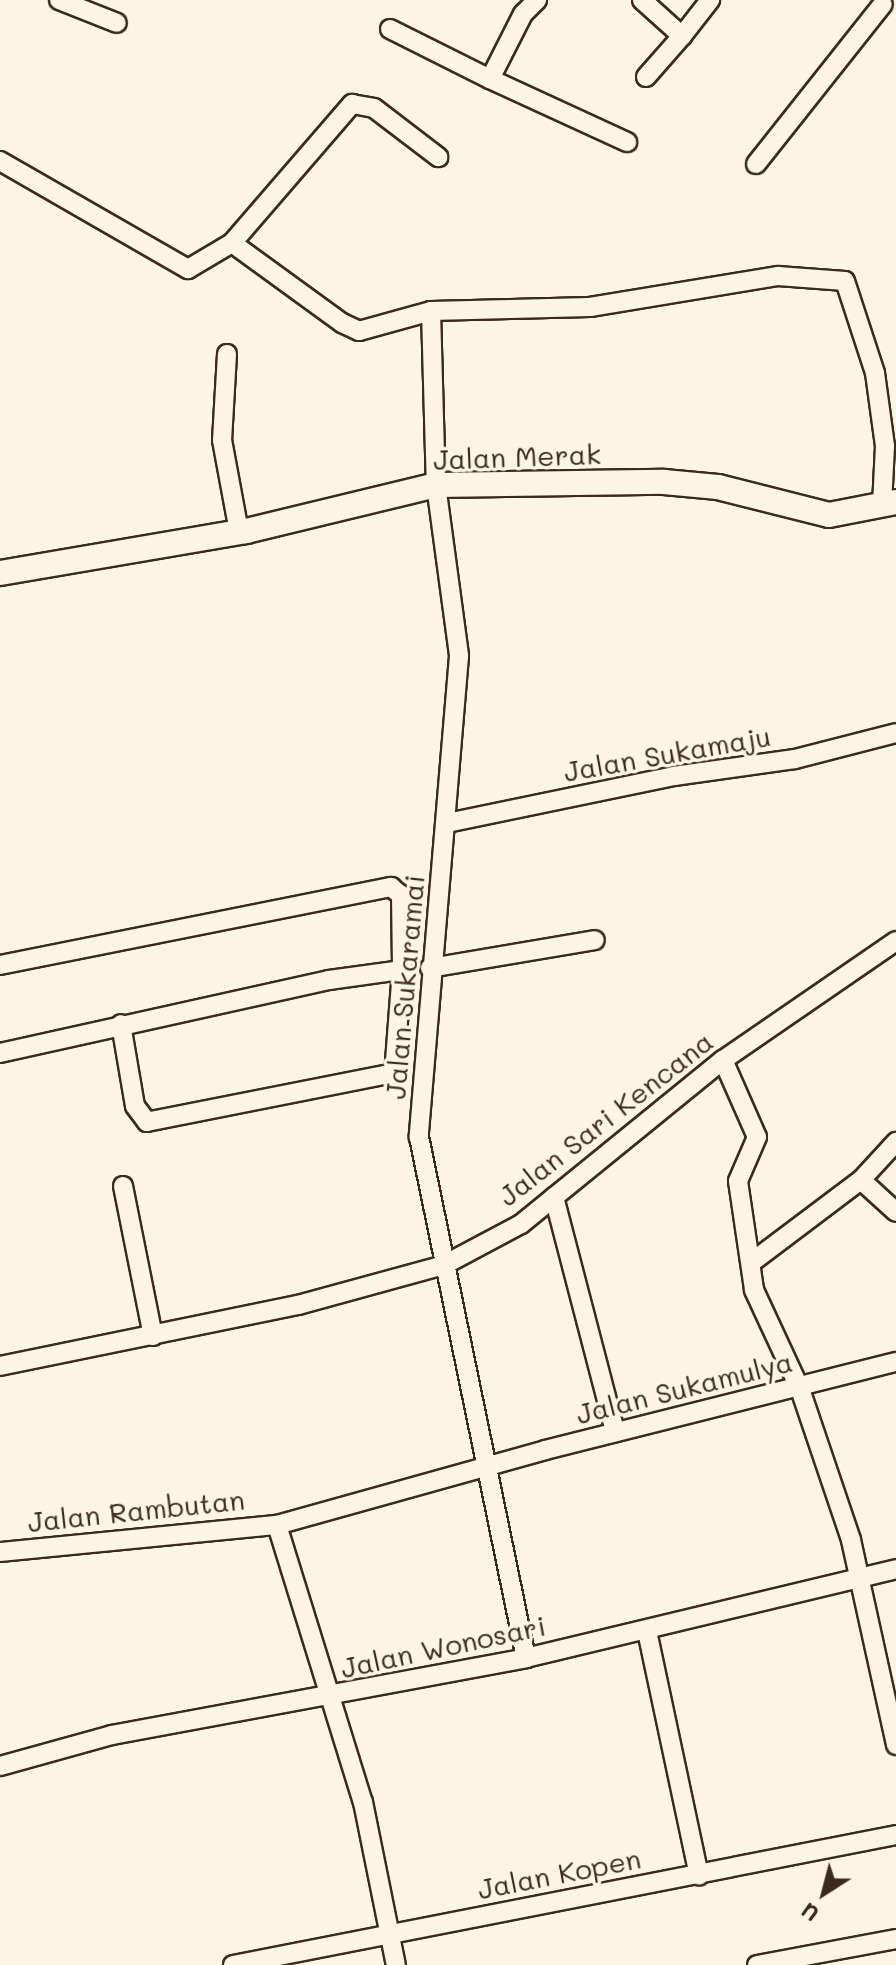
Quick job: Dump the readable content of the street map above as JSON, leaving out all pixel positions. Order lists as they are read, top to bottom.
{
  "streets": {
    "street": [
      "Jalan Merak",
      "Jalan Sukamaju",
      "Jalan Sukaramai",
      "Jalan Sari Kencana",
      "Jalan Sukamulya",
      "Jalan Rambutan",
      "Jalan Wonosari",
      "Jalan Kopen"
    ]
  },
  "crossings": [
    ["Jalan Merak", "Jalan Sukaramai"],
    ["Jalan Sukamaju", "Jalan Sukaramai"],
    ["Jalan Sukaramai", "Jalan Sari Kencana"],
    ["Jalan Sukaramai", "Jalan Sukamulya"],
    ["Jalan Sukaramai", "Jalan Wonosari"],
    ["Jalan Sukamulya", "Jalan Rambutan"]
  ],
  "north": "bottom left"
}
